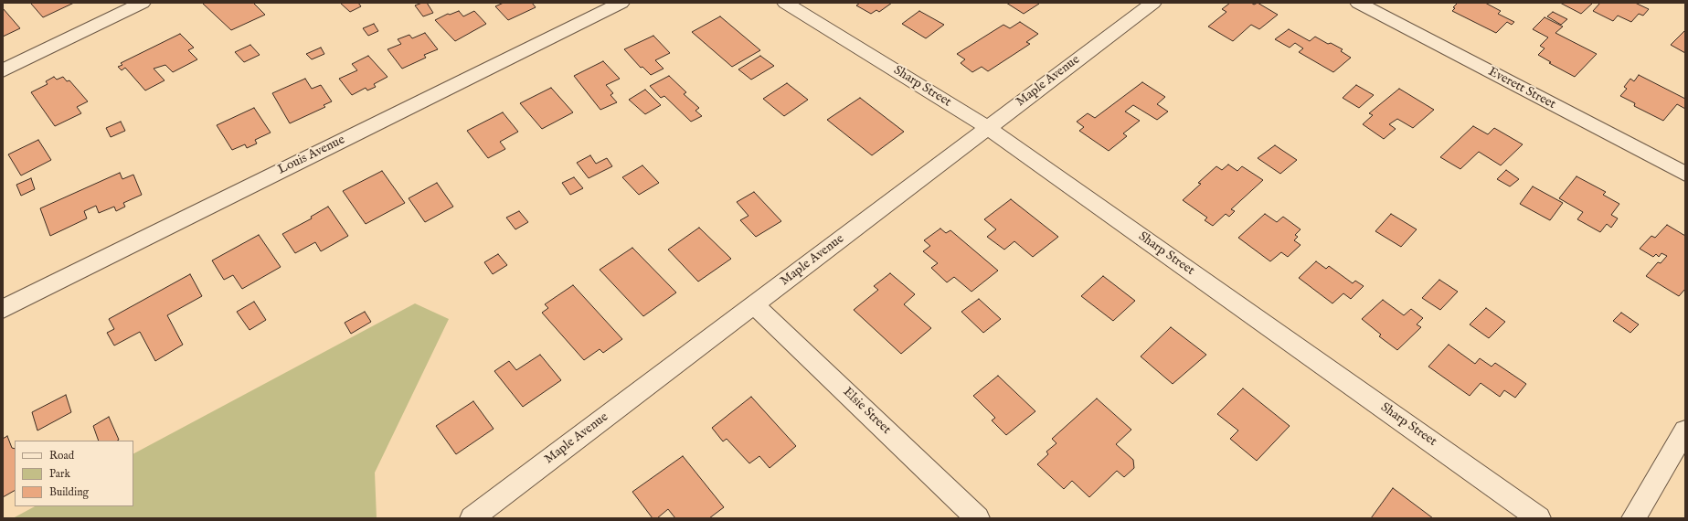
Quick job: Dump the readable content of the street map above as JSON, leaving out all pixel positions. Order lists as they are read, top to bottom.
{
  "streets": {
    "street": [
      "Maple Avenue",
      "Sharp Street",
      "Everett Street",
      "Louis Avenue",
      "Elsie Street"
    ]
  },
  "crossings": [
    ["Maple Avenue", "Sharp Street"],
    ["Maple Avenue", "Elsie Street"]
  ],
  "legend": ["Road", "Park", "Building"]
}
